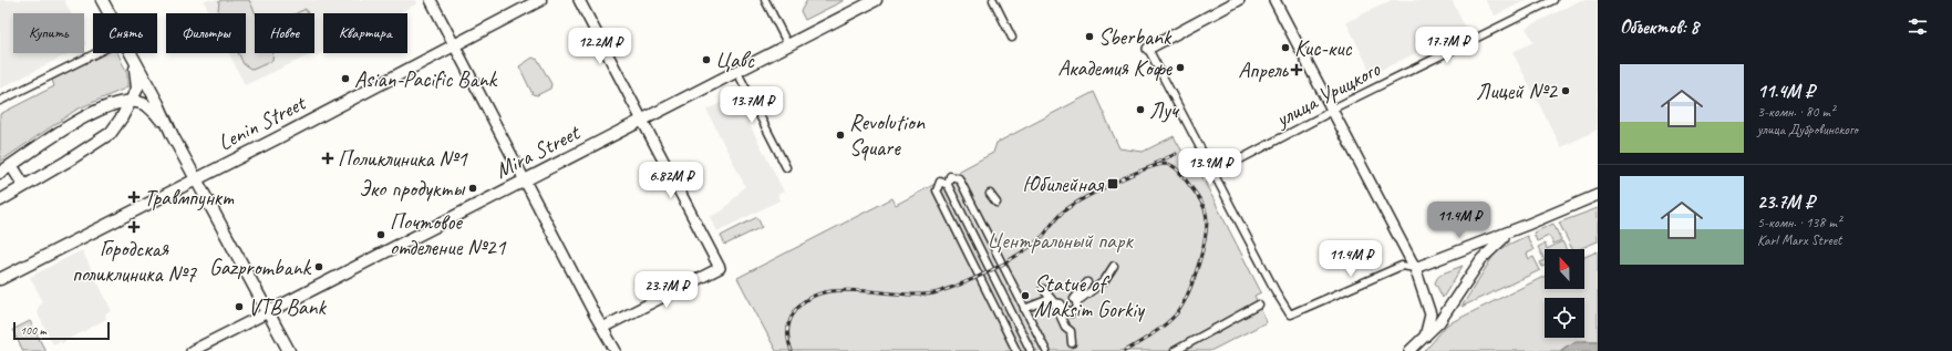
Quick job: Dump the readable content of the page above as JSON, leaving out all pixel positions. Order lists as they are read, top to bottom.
{
  "streets": {
    "main road": ["Lenin Street", "Mira Street"],
    "street": ["улица Урицкого"]
  },
  "parks": ["Центральный парк"],
  "places": {
    "other": [
      "Sberbank",
      "Кис-кис",
      "Цавс",
      "Академия Кофе",
      "Asian-Pacific Bank",
      "Лицей №2",
      "Луч",
      "Revolution Square",
      "Эко продукты",
      "Почтовое отделение №21",
      "Gazprombank",
      "Statue of Maksim Gorkiy",
      "VTB Bank"
    ],
    "health": [
      "Апрель",
      "Поликлиника №1",
      "Травмпункт",
      "Городская поликлиника №7"
    ],
    "transit": ["Юбилейная"]
  },
  "scale_bar": "100 m",
  "north": "top",
  "page": {
    "heading": "Объектов: 8",
    "chip": [
      "Купить",
      "Снять",
      "Фильтры",
      "Новое",
      "Квартира"
    ],
    "price": [
      "17.7M ₽",
      "12.2M ₽",
      "13.7M ₽",
      "13.9M ₽",
      "6.82M ₽",
      "11.4M ₽",
      "11.4M ₽",
      "23.7M ₽"
    ],
    "list": [
      {
        "name": "11.4M ₽",
        "note": "3-комн. · 80 m² · улица Дубровинского"
      },
      {
        "name": "23.7M ₽",
        "note": "5-комн. · 138 m² · Karl Marx Street"
      }
    ],
    "scale": "100 m"
  }
}
